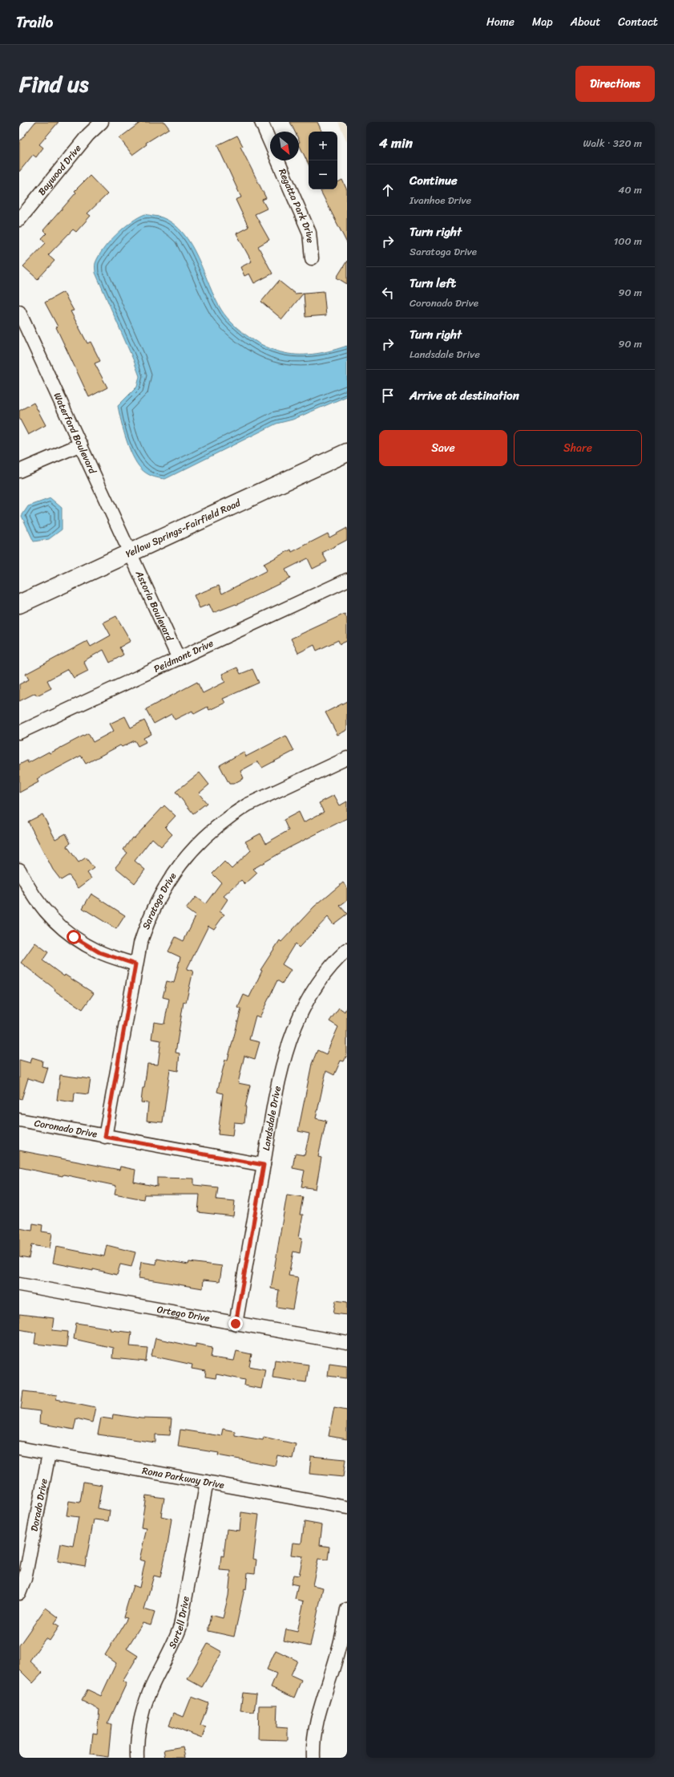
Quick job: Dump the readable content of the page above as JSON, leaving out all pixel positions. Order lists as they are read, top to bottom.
{
  "streets": {
    "main road": ["Yellow Springs-Fairfield Road"],
    "street": [
      "Baywood Drive",
      "Regatta Park Drive",
      "Waterford Boulevard",
      "Astoria Boulevard",
      "Peidmont Drive",
      "Saratoga Drive",
      "Landsdale Drive",
      "Coronado Drive",
      "Ortego Drive",
      "Rona Parkway Drive",
      "Dorado Drive",
      "Sartell Drive"
    ]
  },
  "crossings": [
    ["Waterford Boulevard", "Yellow Springs-Fairfield Road"],
    ["Waterford Boulevard", "Astoria Boulevard"],
    ["Yellow Springs-Fairfield Road", "Astoria Boulevard"],
    ["Astoria Boulevard", "Peidmont Drive"],
    ["Saratoga Drive", "Coronado Drive"],
    ["Landsdale Drive", "Coronado Drive"],
    ["Landsdale Drive", "Ortego Drive"],
    ["Rona Parkway Drive", "Dorado Drive"],
    ["Rona Parkway Drive", "Sartell Drive"]
  ],
  "north": "bottom right",
  "page": {
    "header": "Trailo",
    "nav": [
      "Home",
      "Map",
      "About",
      "Contact"
    ],
    "title": "Find us",
    "buttons": [
      "Directions",
      ["Save", "Share"]
    ],
    "heading": ["4 min", "Walk · 320 m"],
    "map_buttons": ["+", "−"],
    "list": [
      ["Continue", "Ivanhoe Drive", "40 m"],
      ["Turn right", "Saratoga Drive", "100 m"],
      ["Turn left", "Coronado Drive", "90 m"],
      ["Turn right", "Landsdale Drive", "90 m"],
      "Arrive at destination"
    ]
  }
}
